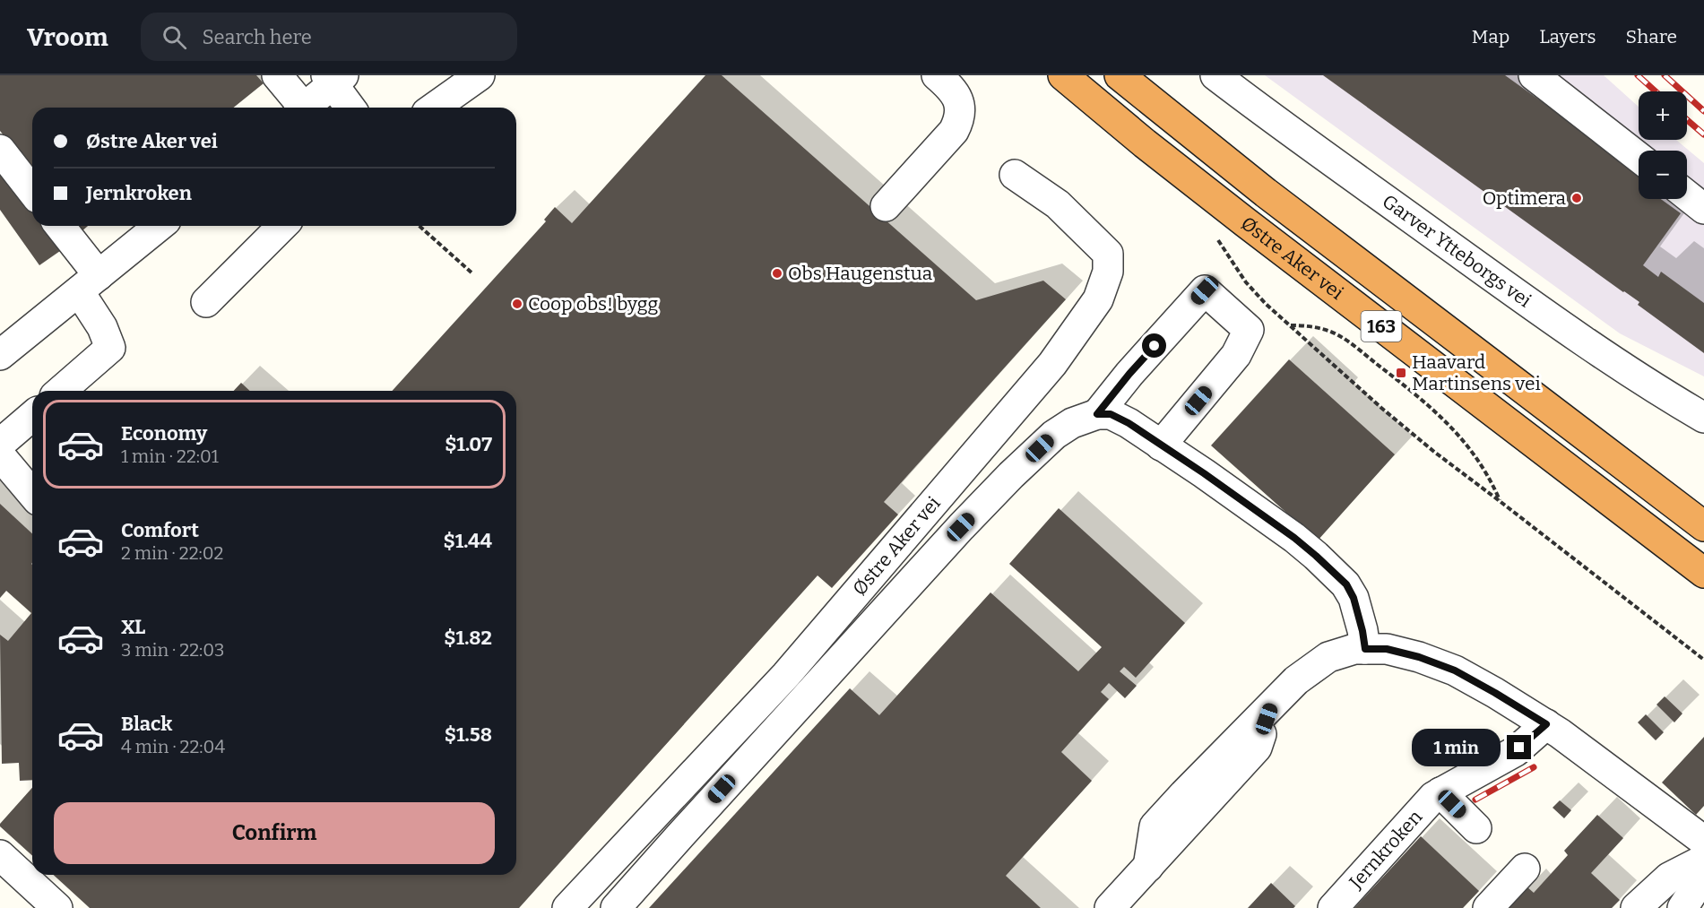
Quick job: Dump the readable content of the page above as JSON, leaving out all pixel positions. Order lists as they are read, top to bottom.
{
  "streets": {
    "highway": ["Østre Aker vei", "163"],
    "street": ["Garver Ytteborgs vei", "Jernkroken"]
  },
  "places": {
    "other": ["Optimera", "Obs Haugenstua", "Coop obs! bygg"],
    "transit": ["Haavard Martinsens vei"]
  },
  "page": {
    "header": "Vroom",
    "search": "Search here",
    "nav": ["Map", "Layers", "Share"],
    "map_buttons": ["+", "−"],
    "banner": ["Østre Aker vei", "Jernkroken"],
    "list": [
      {
        "name": "Economy",
        "note": "1 min · 22:01",
        "value": "$1.07"
      },
      {
        "name": "Comfort",
        "note": "2 min · 22:02",
        "value": "$1.44"
      },
      {
        "name": "XL",
        "note": "3 min · 22:03",
        "value": "$1.82"
      },
      {
        "name": "Black",
        "note": "4 min · 22:04",
        "value": "$1.58"
      }
    ],
    "bubble": "1 min",
    "buttons": "Confirm"
  }
}
